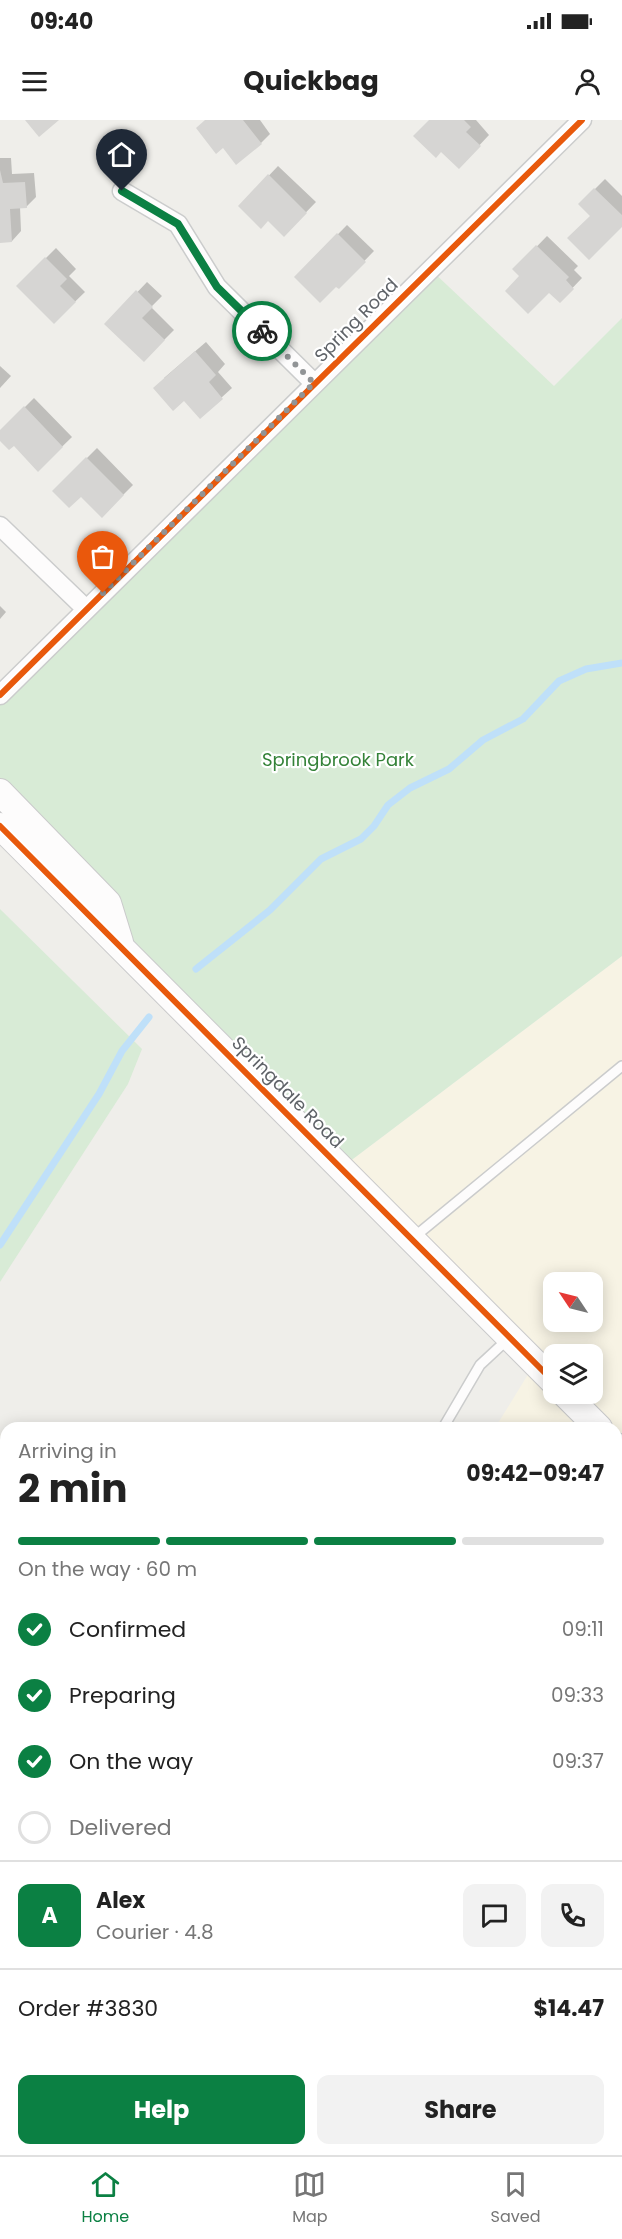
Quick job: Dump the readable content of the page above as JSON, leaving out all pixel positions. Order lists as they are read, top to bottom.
{
  "streets": {
    "main road": ["Springdale Road"],
    "street": ["Spring Road"]
  },
  "parks": ["Springbrook Park"],
  "north": "top left",
  "page": {
    "status": "09:40",
    "header": "Quickbag",
    "heading": ["2 min", "Arriving in", "09:42–09:47"],
    "panel": [
      "Alex",
      "Courier · 4.8",
      "Order #3830",
      "$14.47"
    ],
    "bar": "On the way · 60 m",
    "list": [
      ["Confirmed", "09:11"],
      ["Preparing", "09:33"],
      ["On the way", "09:37"],
      "Delivered"
    ],
    "round": "A",
    "buttons": ["Help", "Share"],
    "tabs": ["Home", "Map", "Saved"]
  }
}
